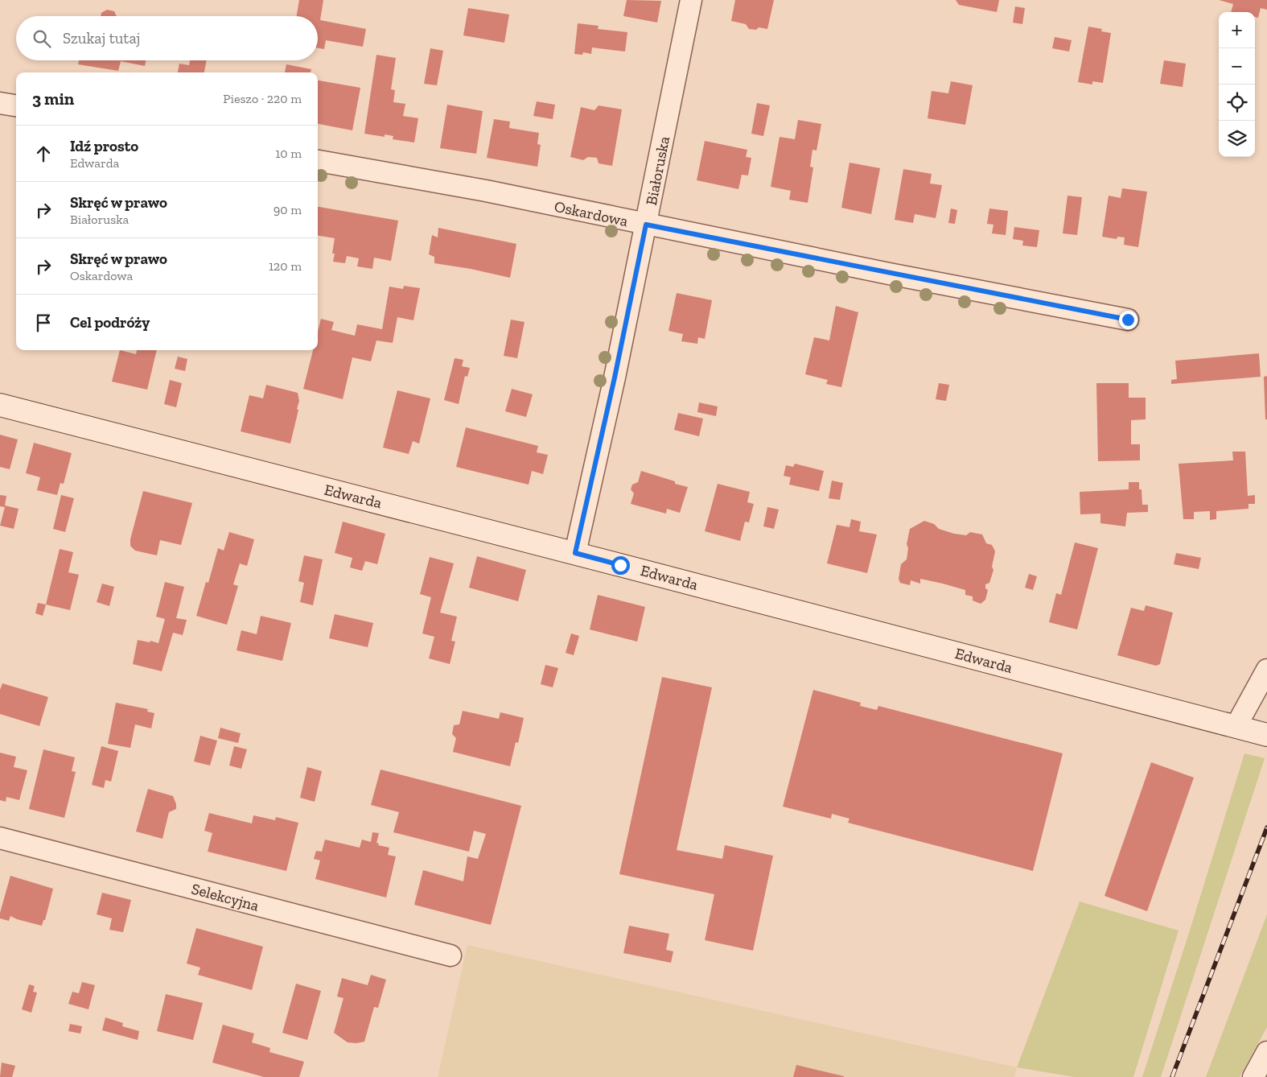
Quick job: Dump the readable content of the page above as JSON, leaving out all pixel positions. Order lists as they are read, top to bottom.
{
  "streets": {
    "street": [
      "Białoruska",
      "Oskardowa",
      "Edwarda",
      "Selekcyjna"
    ]
  },
  "crossings": [
    ["Białoruska", "Oskardowa"],
    ["Białoruska", "Edwarda"]
  ],
  "page": {
    "map_buttons": ["+", "−"],
    "search": "Szukaj tutaj",
    "heading": ["3 min", "Pieszo · 220 m"],
    "list": [
      ["Idź prosto", "Edwarda", "10 m"],
      ["Skręć w prawo", "Białoruska", "90 m"],
      ["Skręć w prawo", "Oskardowa", "120 m"],
      "Cel podróży"
    ]
  }
}
